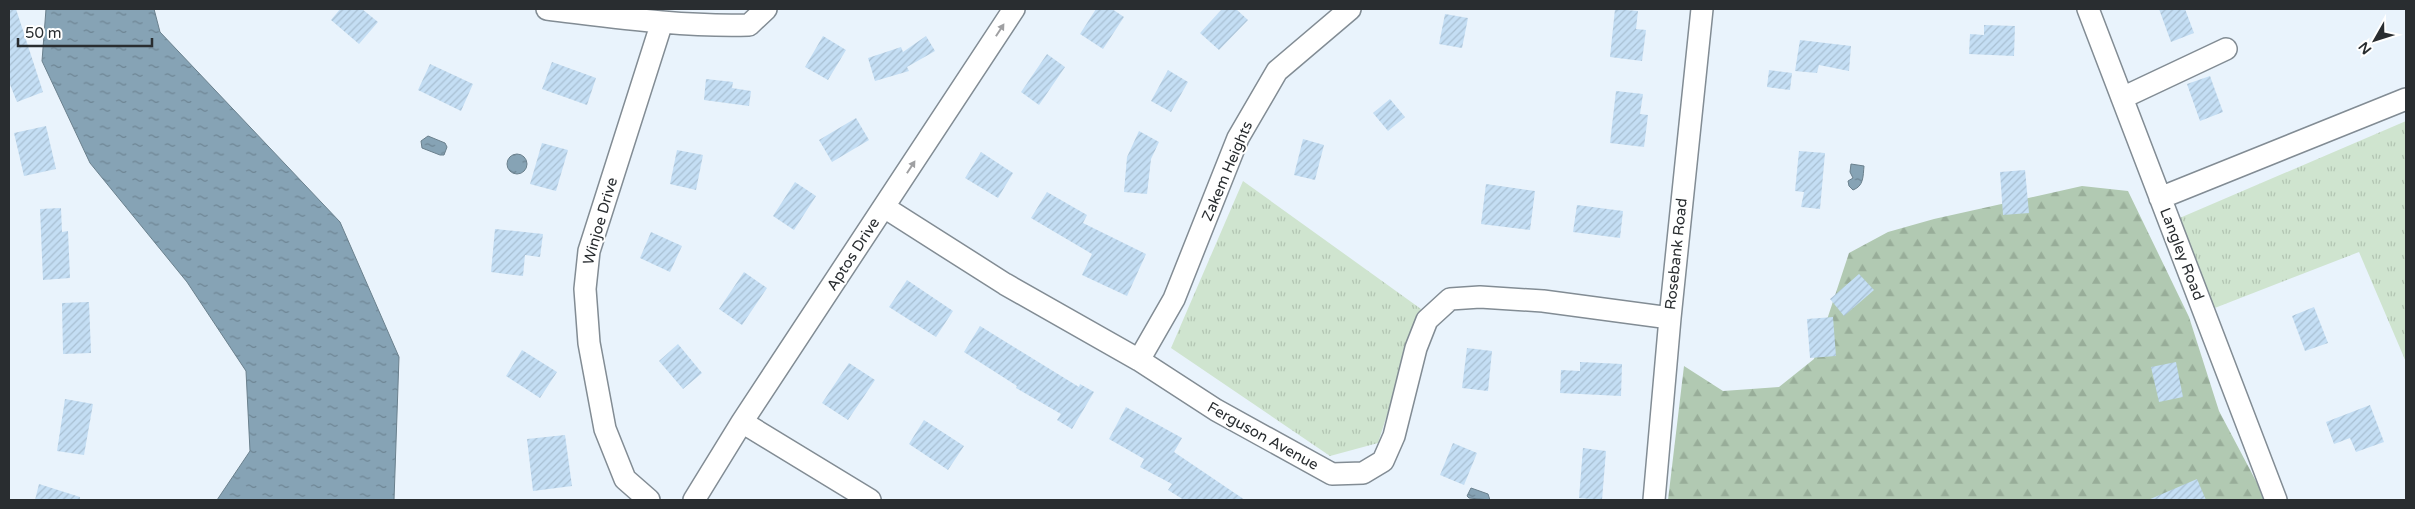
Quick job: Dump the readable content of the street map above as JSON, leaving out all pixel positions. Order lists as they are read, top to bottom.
{
  "streets": {
    "street": [
      "Zakem Heights",
      "Winjoe Drive",
      "Aptos Drive",
      "Rosebank Road",
      "Langley Road",
      "Ferguson Avenue"
    ]
  },
  "crossings": [
    ["Zakem Heights", "Ferguson Avenue"],
    ["Aptos Drive", "Ferguson Avenue"],
    ["Rosebank Road", "Ferguson Avenue"]
  ],
  "one_way": ["Aptos Drive"],
  "scale_bar": "50 m",
  "north": "bottom left"
}
